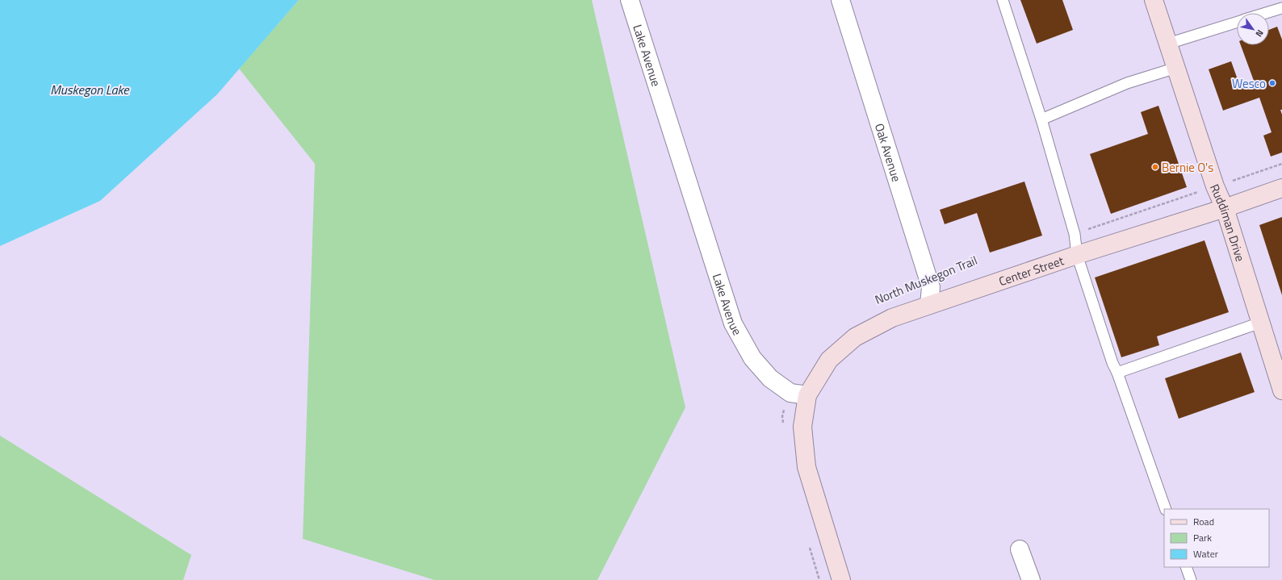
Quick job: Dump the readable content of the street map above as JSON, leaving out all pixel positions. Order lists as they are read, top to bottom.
{
  "streets": {
    "street": [
      "Lake Avenue",
      "Oak Avenue",
      "Ruddiman Drive",
      "Center Street"
    ]
  },
  "crossings": [
    ["Lake Avenue", "Center Street"],
    ["Oak Avenue", "Center Street"],
    ["Ruddiman Drive", "Center Street"]
  ],
  "water": ["Muskegon Lake"],
  "places": ["Wesco", "Bernie O's"],
  "legend": ["Road", "Park", "Water"],
  "north": "bottom right"
}
